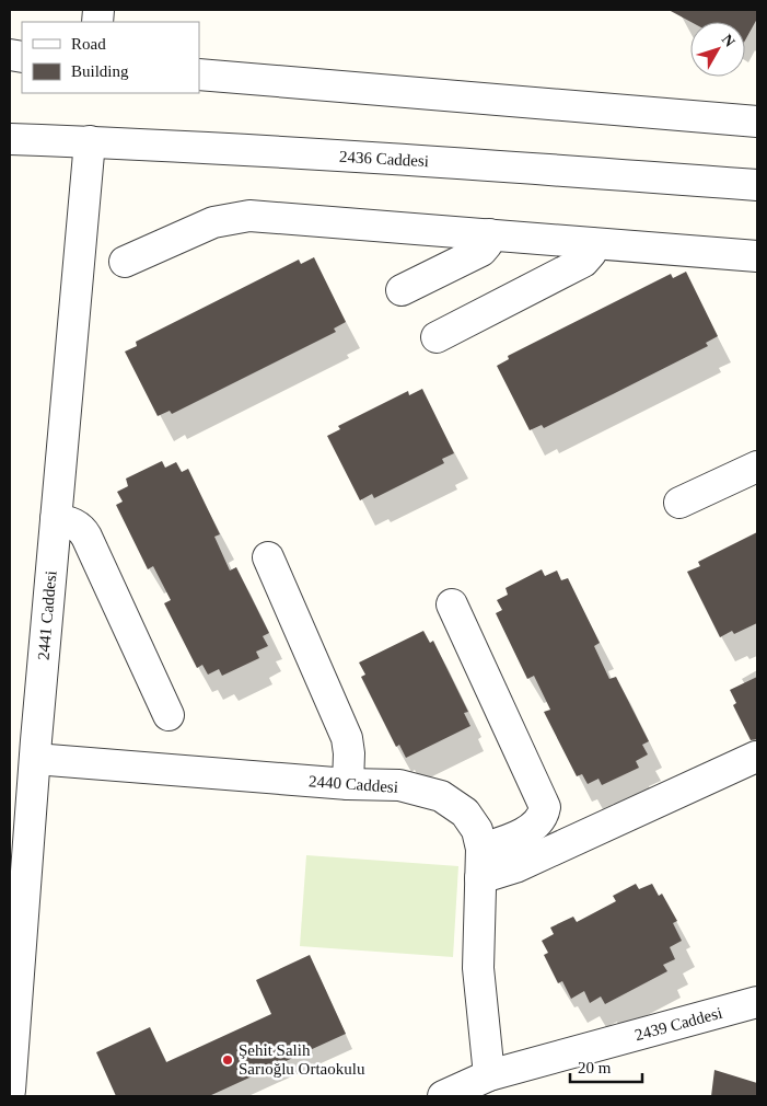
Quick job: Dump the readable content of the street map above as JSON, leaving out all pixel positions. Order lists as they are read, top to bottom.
{
  "streets": {
    "street": [
      "2436 Caddesi",
      "2441 Caddesi",
      "2440 Caddesi",
      "2439 Caddesi"
    ]
  },
  "crossings": [
    ["2436 Caddesi", "2441 Caddesi"],
    ["2441 Caddesi", "2440 Caddesi"],
    ["2440 Caddesi", "2439 Caddesi"]
  ],
  "places": ["Şehit Salih Sarıoğlu Ortaokulu"],
  "legend": ["Road", "Building"],
  "scale_bar": "20 m",
  "north": "top right"
}
